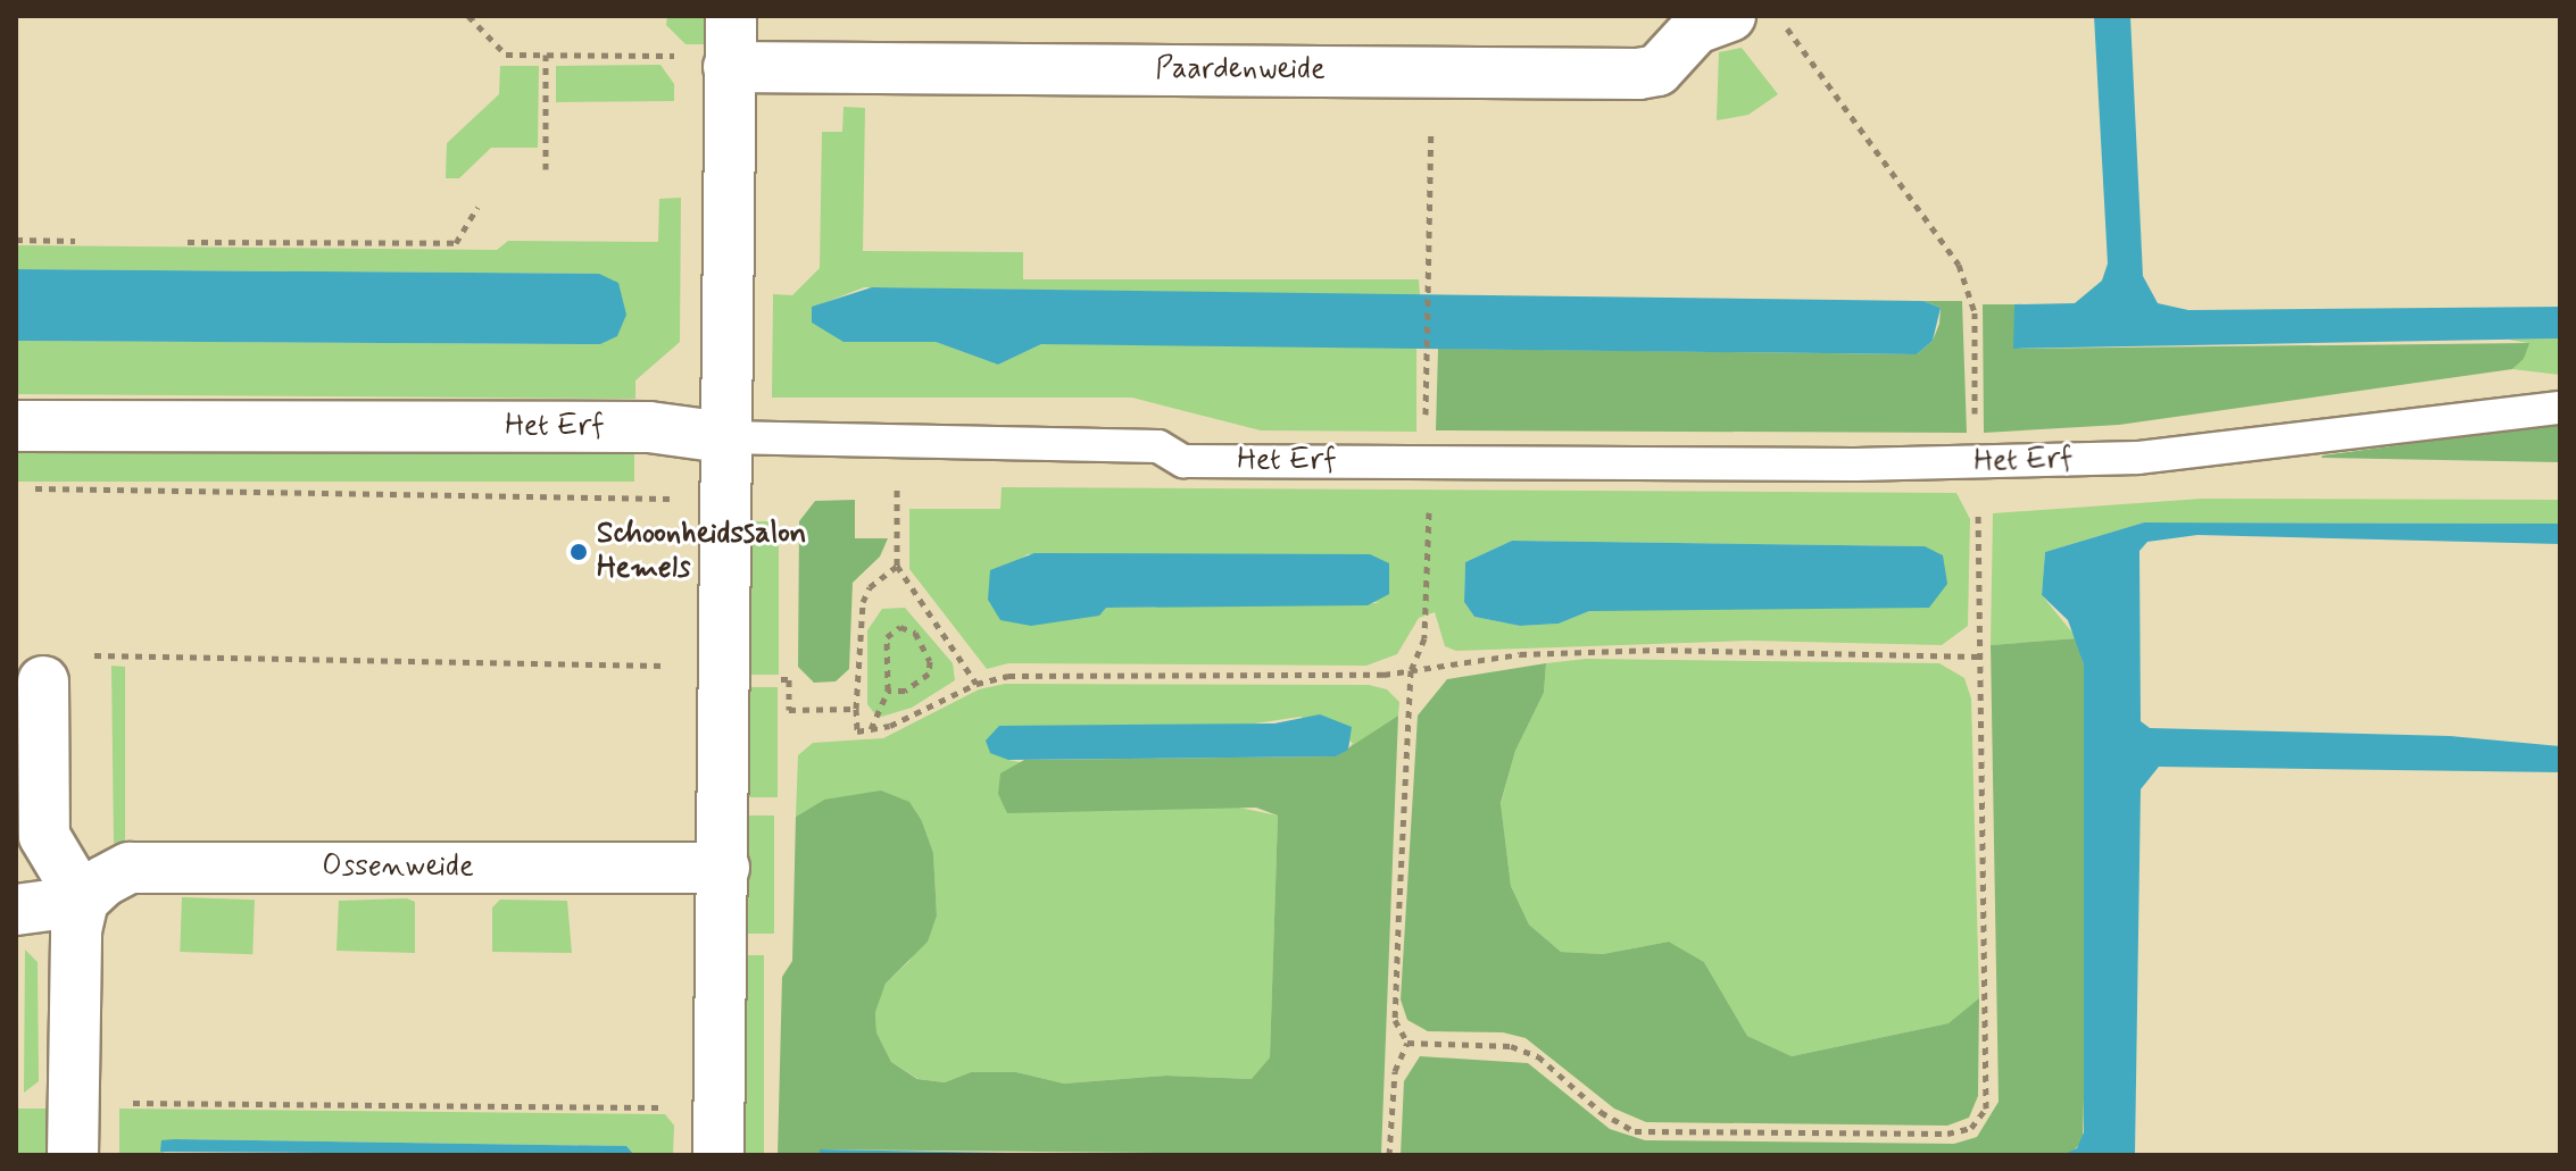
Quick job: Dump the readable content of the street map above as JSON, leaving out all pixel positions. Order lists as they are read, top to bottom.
{
  "streets": {
    "street": ["Paardenweide", "Het Erf", "Ossenweide"]
  },
  "places": ["Schoonheidssalon Hemels"]
}
